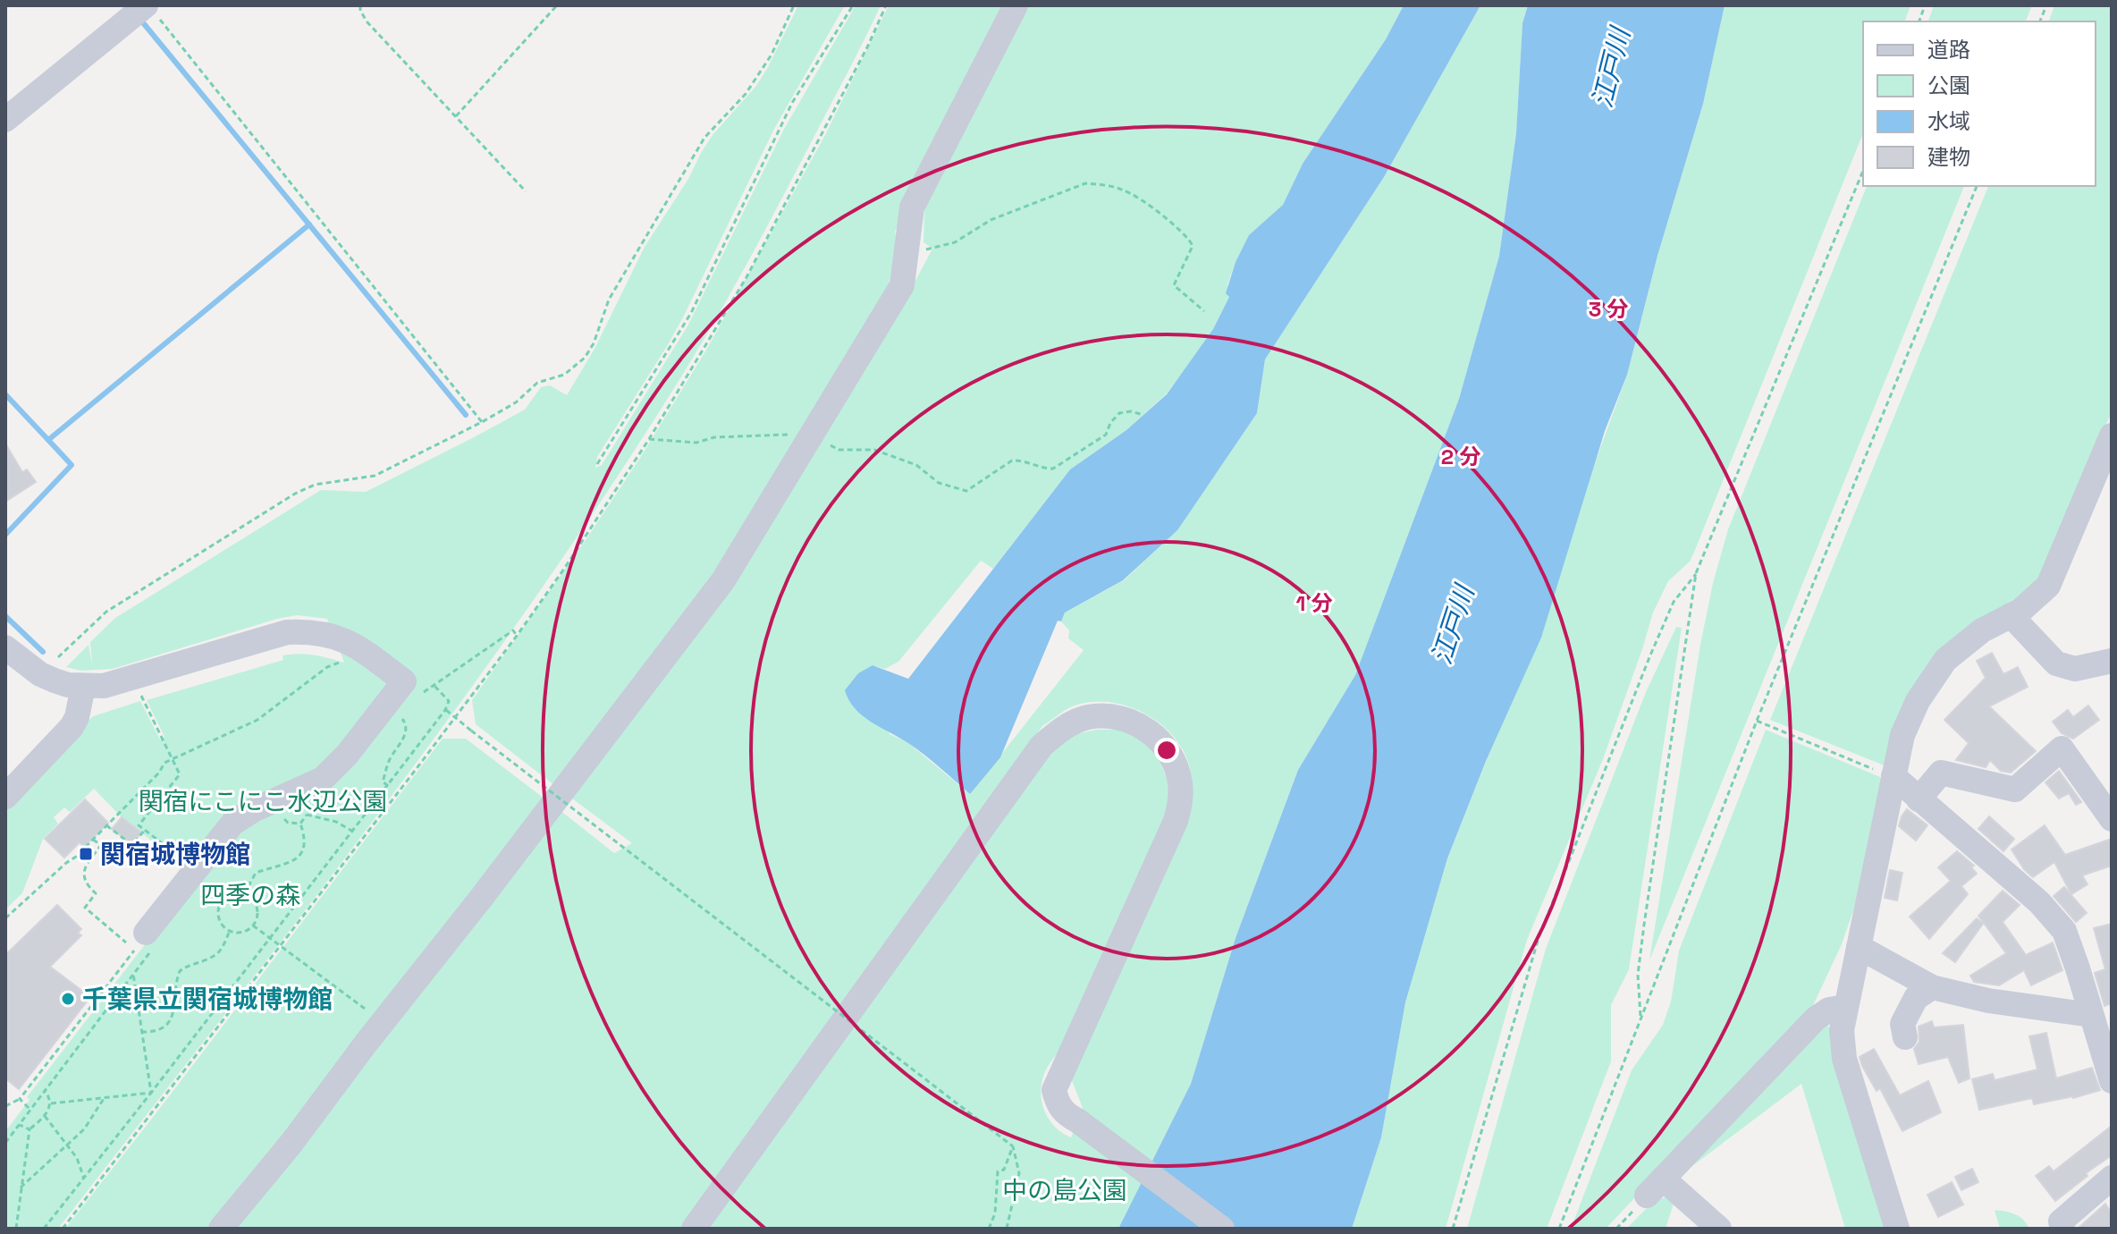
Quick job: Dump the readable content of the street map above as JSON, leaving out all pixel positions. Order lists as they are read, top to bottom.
{
  "water": ["江戸川"],
  "parks": ["関宿にこにこ水辺公園", "四季の森", "中の島公園"],
  "places": {
    "transit": ["関宿城博物館"],
    "other": ["千葉県立関宿城博物館"]
  },
  "legend": [
    "道路",
    "公園",
    "水域",
    "建物"
  ],
  "rings": ["3 分", "2 分", "1 分"]
}
